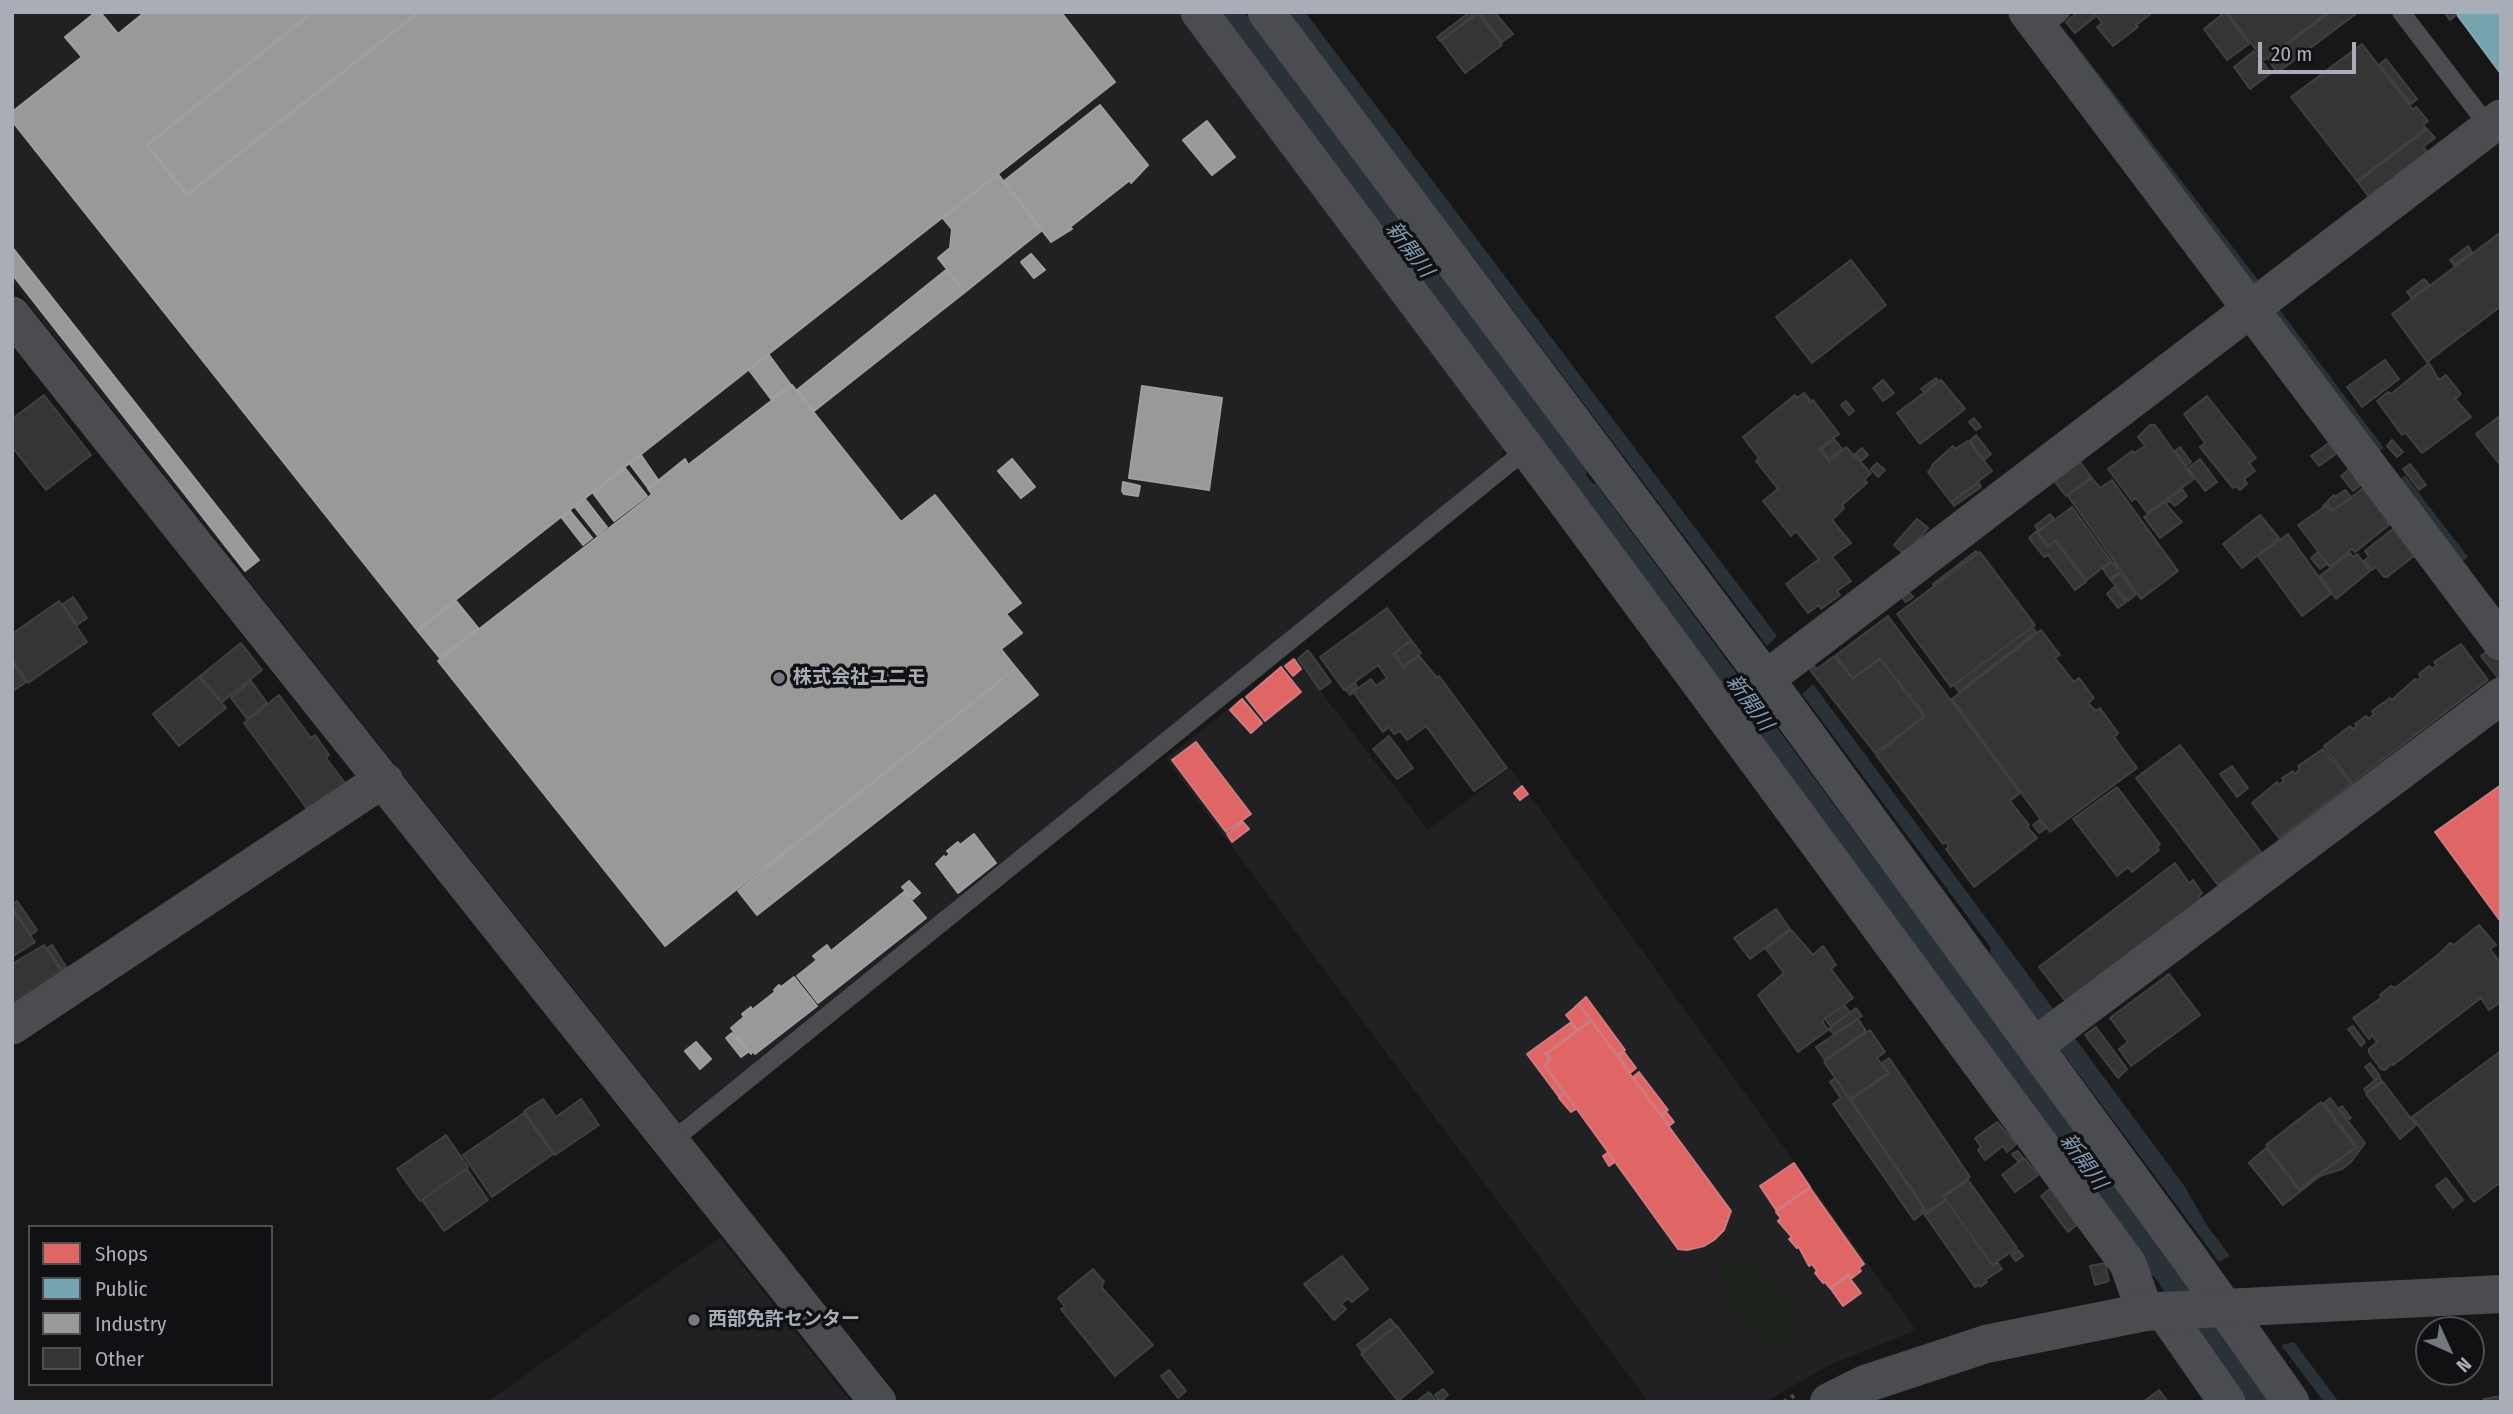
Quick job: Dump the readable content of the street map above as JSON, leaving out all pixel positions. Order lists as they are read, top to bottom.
{
  "water": ["新開川"],
  "places": ["株式会社ユニモ", "西部免許センター"],
  "legend": [
    "Shops",
    "Public",
    "Industry",
    "Other"
  ],
  "scale_bar": "20 m",
  "north": "bottom right"
}
